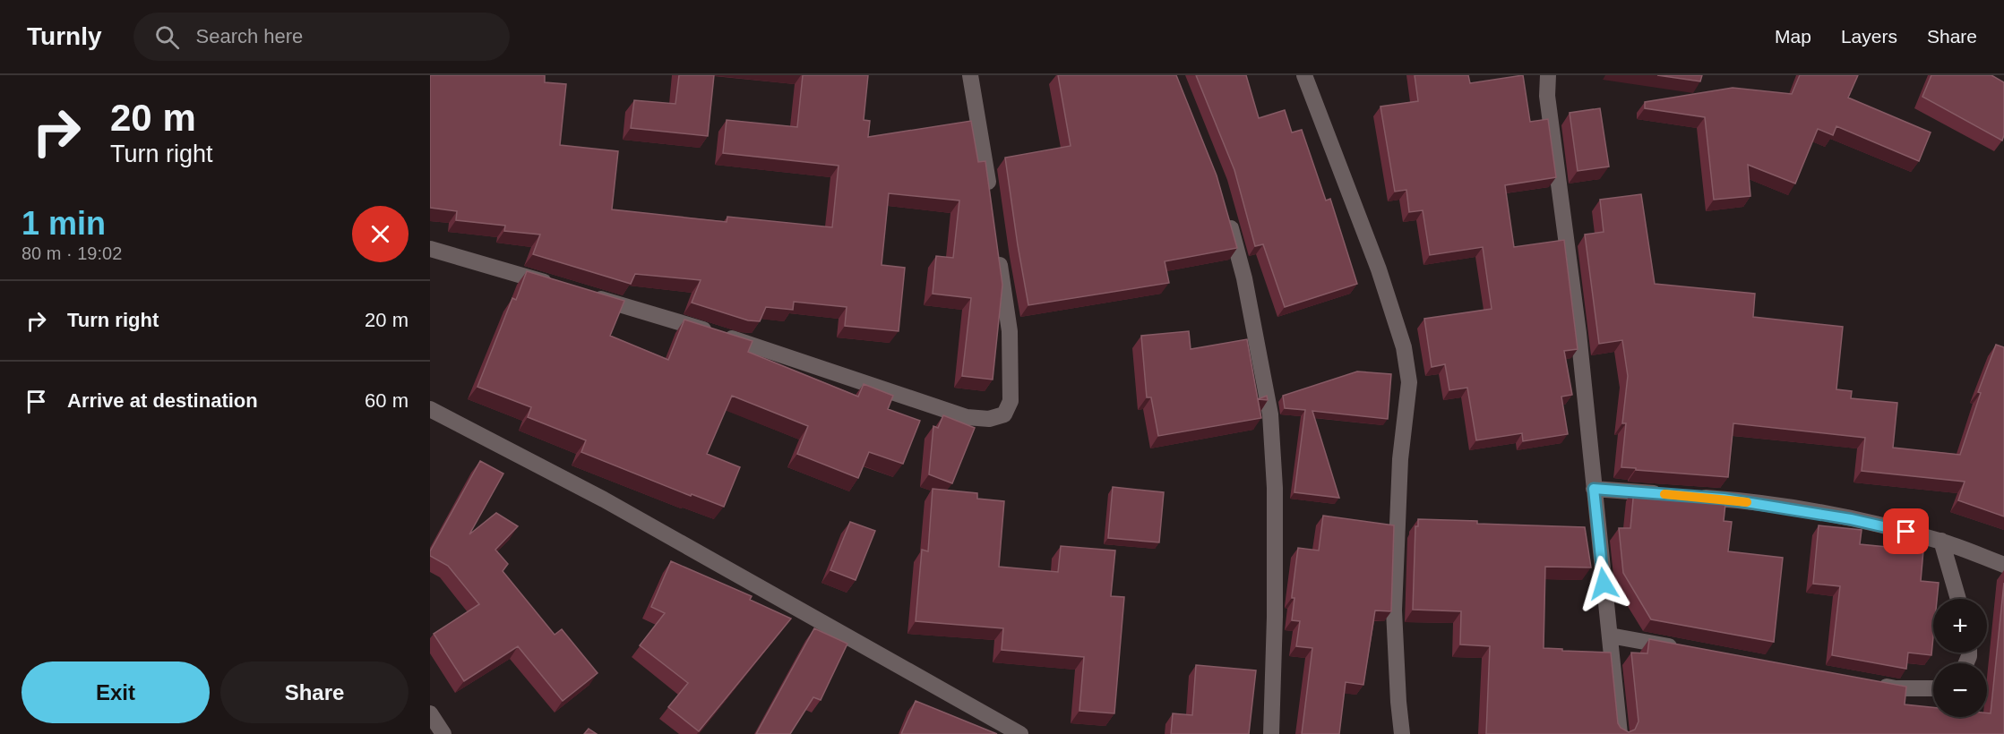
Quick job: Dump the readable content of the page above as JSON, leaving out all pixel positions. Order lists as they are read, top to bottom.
{
  "page": {
    "header": "Turnly",
    "search": "Search here",
    "nav": ["Map", "Layers", "Share"],
    "turn": ["20 m", "Turn right"],
    "heading": ["1 min", "80 m · 19:02"],
    "list": [
      {
        "name": "Turn right",
        "value": "20 m"
      },
      {
        "name": "Arrive at destination",
        "value": "60 m"
      }
    ],
    "map_buttons": ["+", "−"],
    "buttons": ["Exit", "Share"]
  }
}
